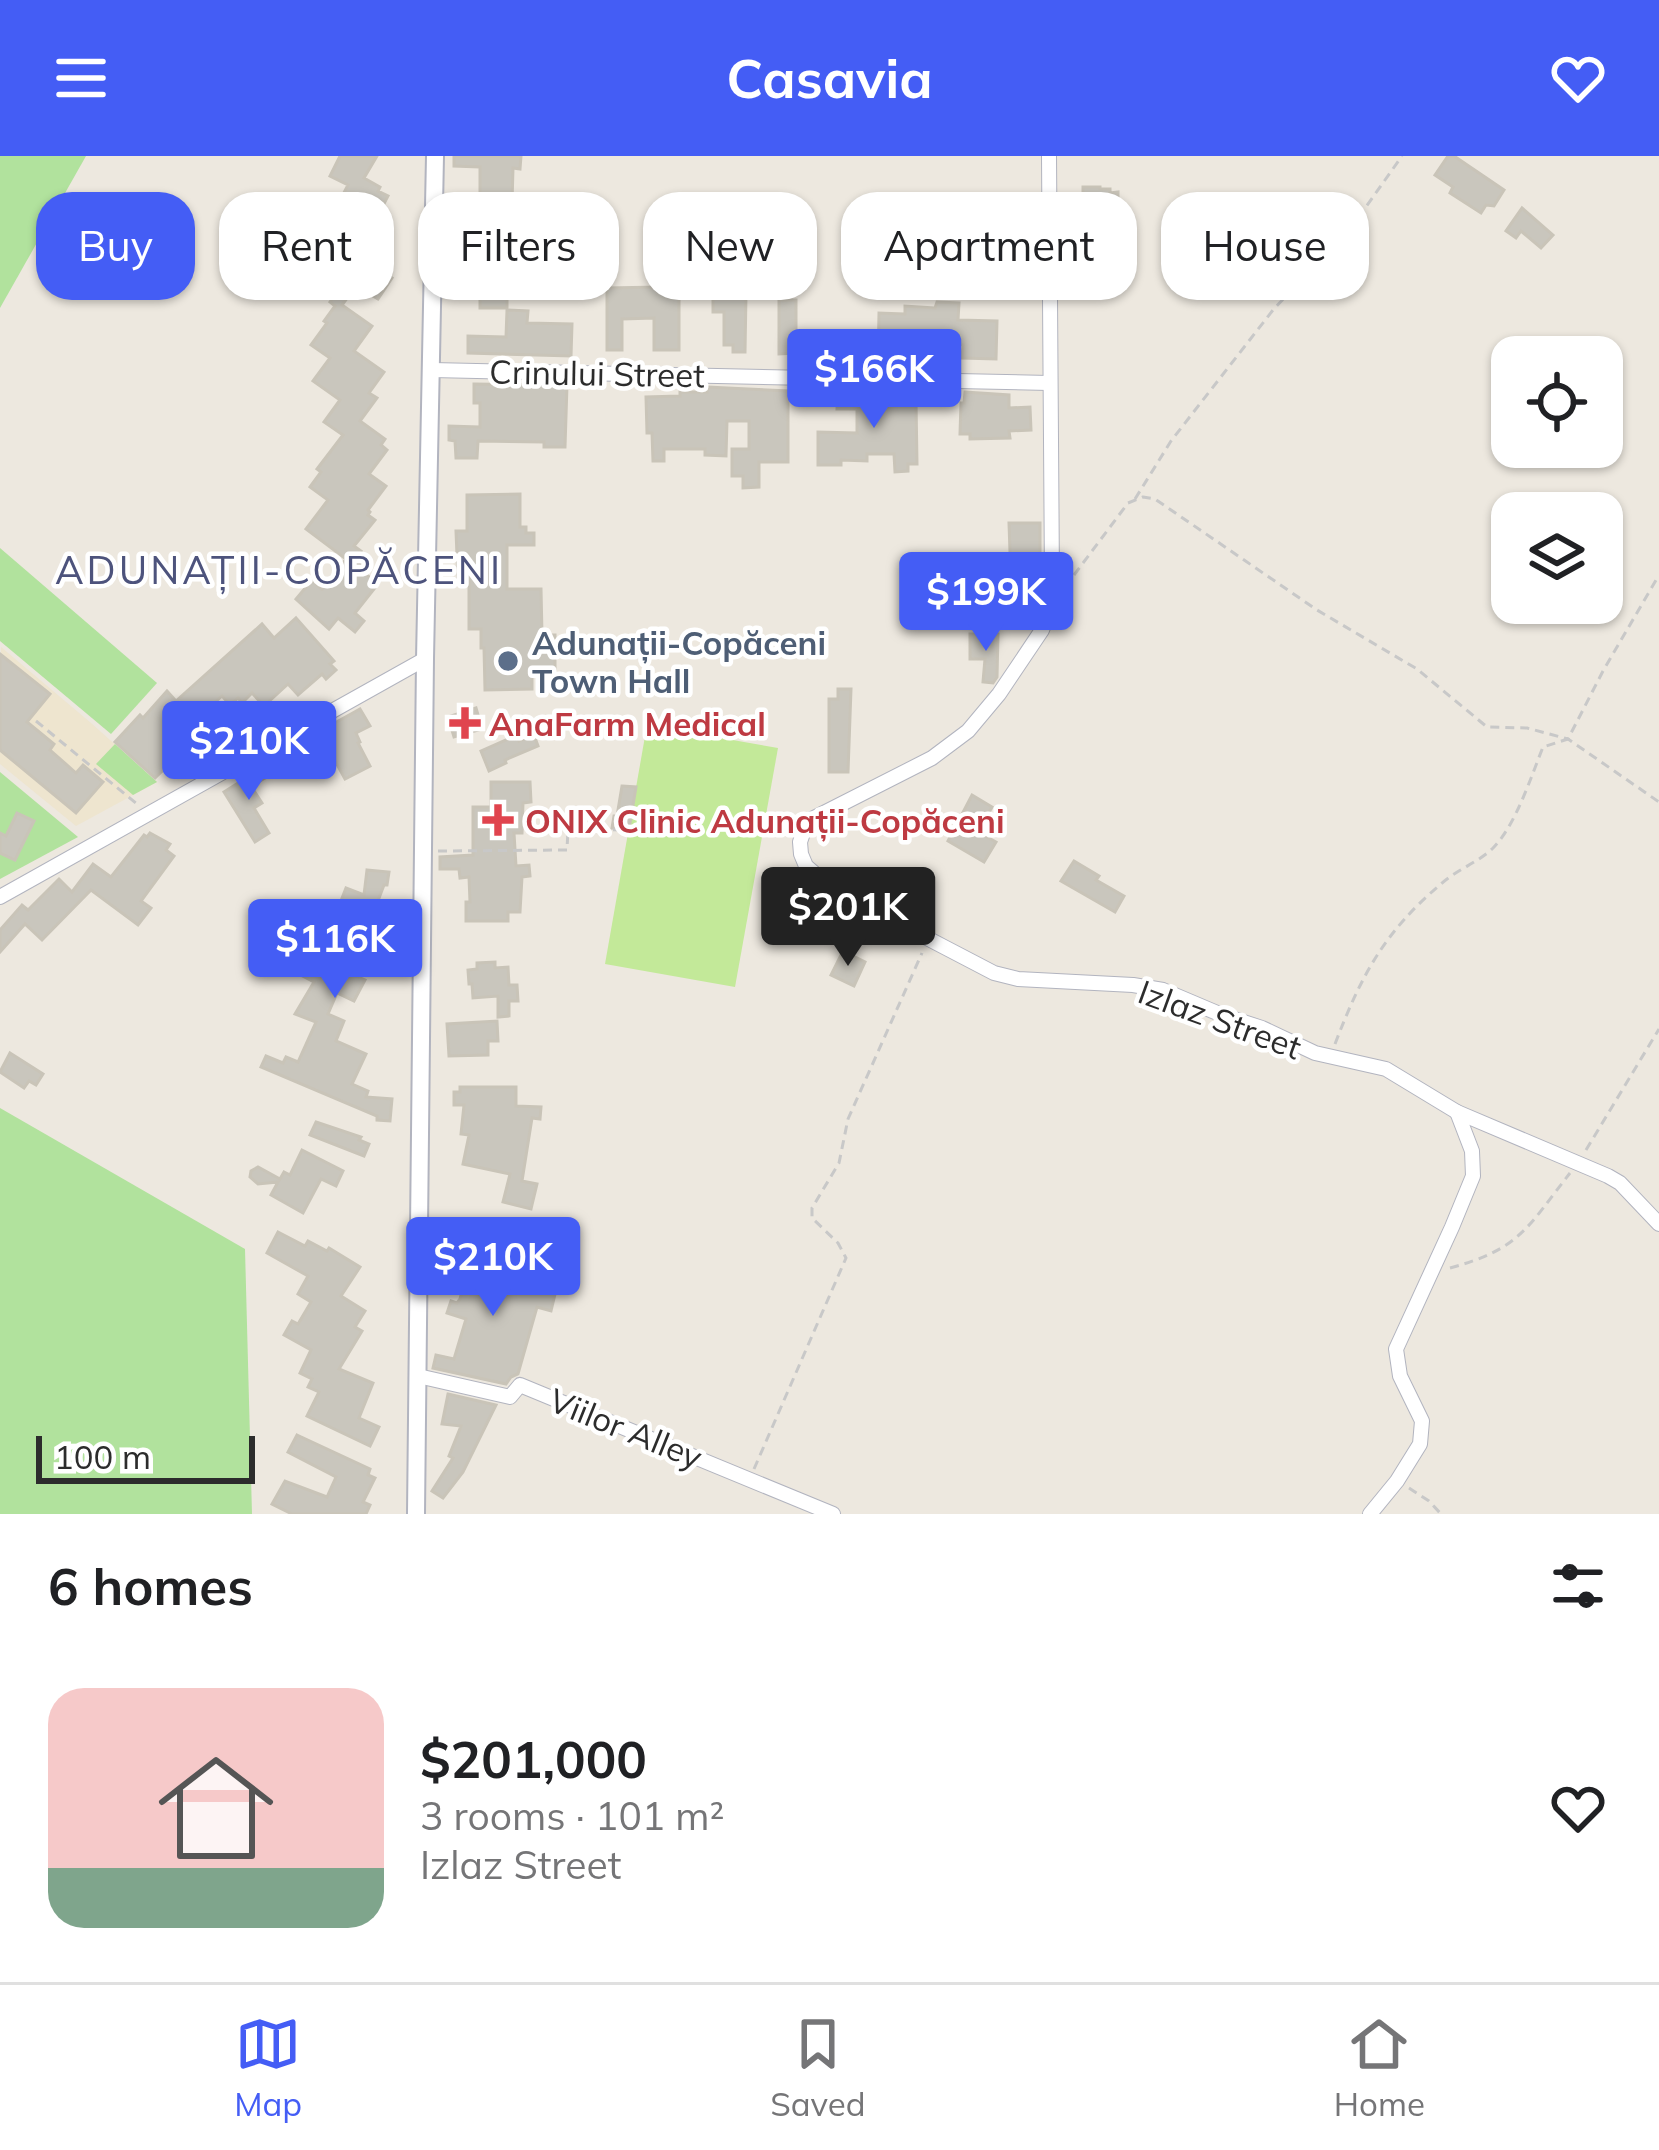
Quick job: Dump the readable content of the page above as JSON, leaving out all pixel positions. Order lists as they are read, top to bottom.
{
  "streets": {
    "street": ["Crinului Street", "Izlaz Street", "Viilor Alley"]
  },
  "crossings": [
    ["Crinului Street", "Izlaz Street"]
  ],
  "districts": ["ADUNAȚII-COPĂCENI"],
  "places": {
    "other": ["Adunații-Copăceni Town Hall"],
    "health": ["AnaFarm Medical", "ONIX Clinic Adunații-Copăceni"]
  },
  "scale_bar": "100 m",
  "page": {
    "header": "Casavia",
    "chip": [
      "Buy",
      "Rent",
      "Filters",
      "New",
      "Apartment",
      "House"
    ],
    "price": [
      "$166K",
      "$199K",
      "$210K",
      "$201K",
      "$116K",
      "$210K"
    ],
    "scale": "100 m",
    "heading": "6 homes",
    "list": [
      {
        "name": "$201,000",
        "note": "3 rooms · 101 m² · Izlaz Street"
      }
    ],
    "tabs": ["Map", "Saved", "Home"]
  }
}
